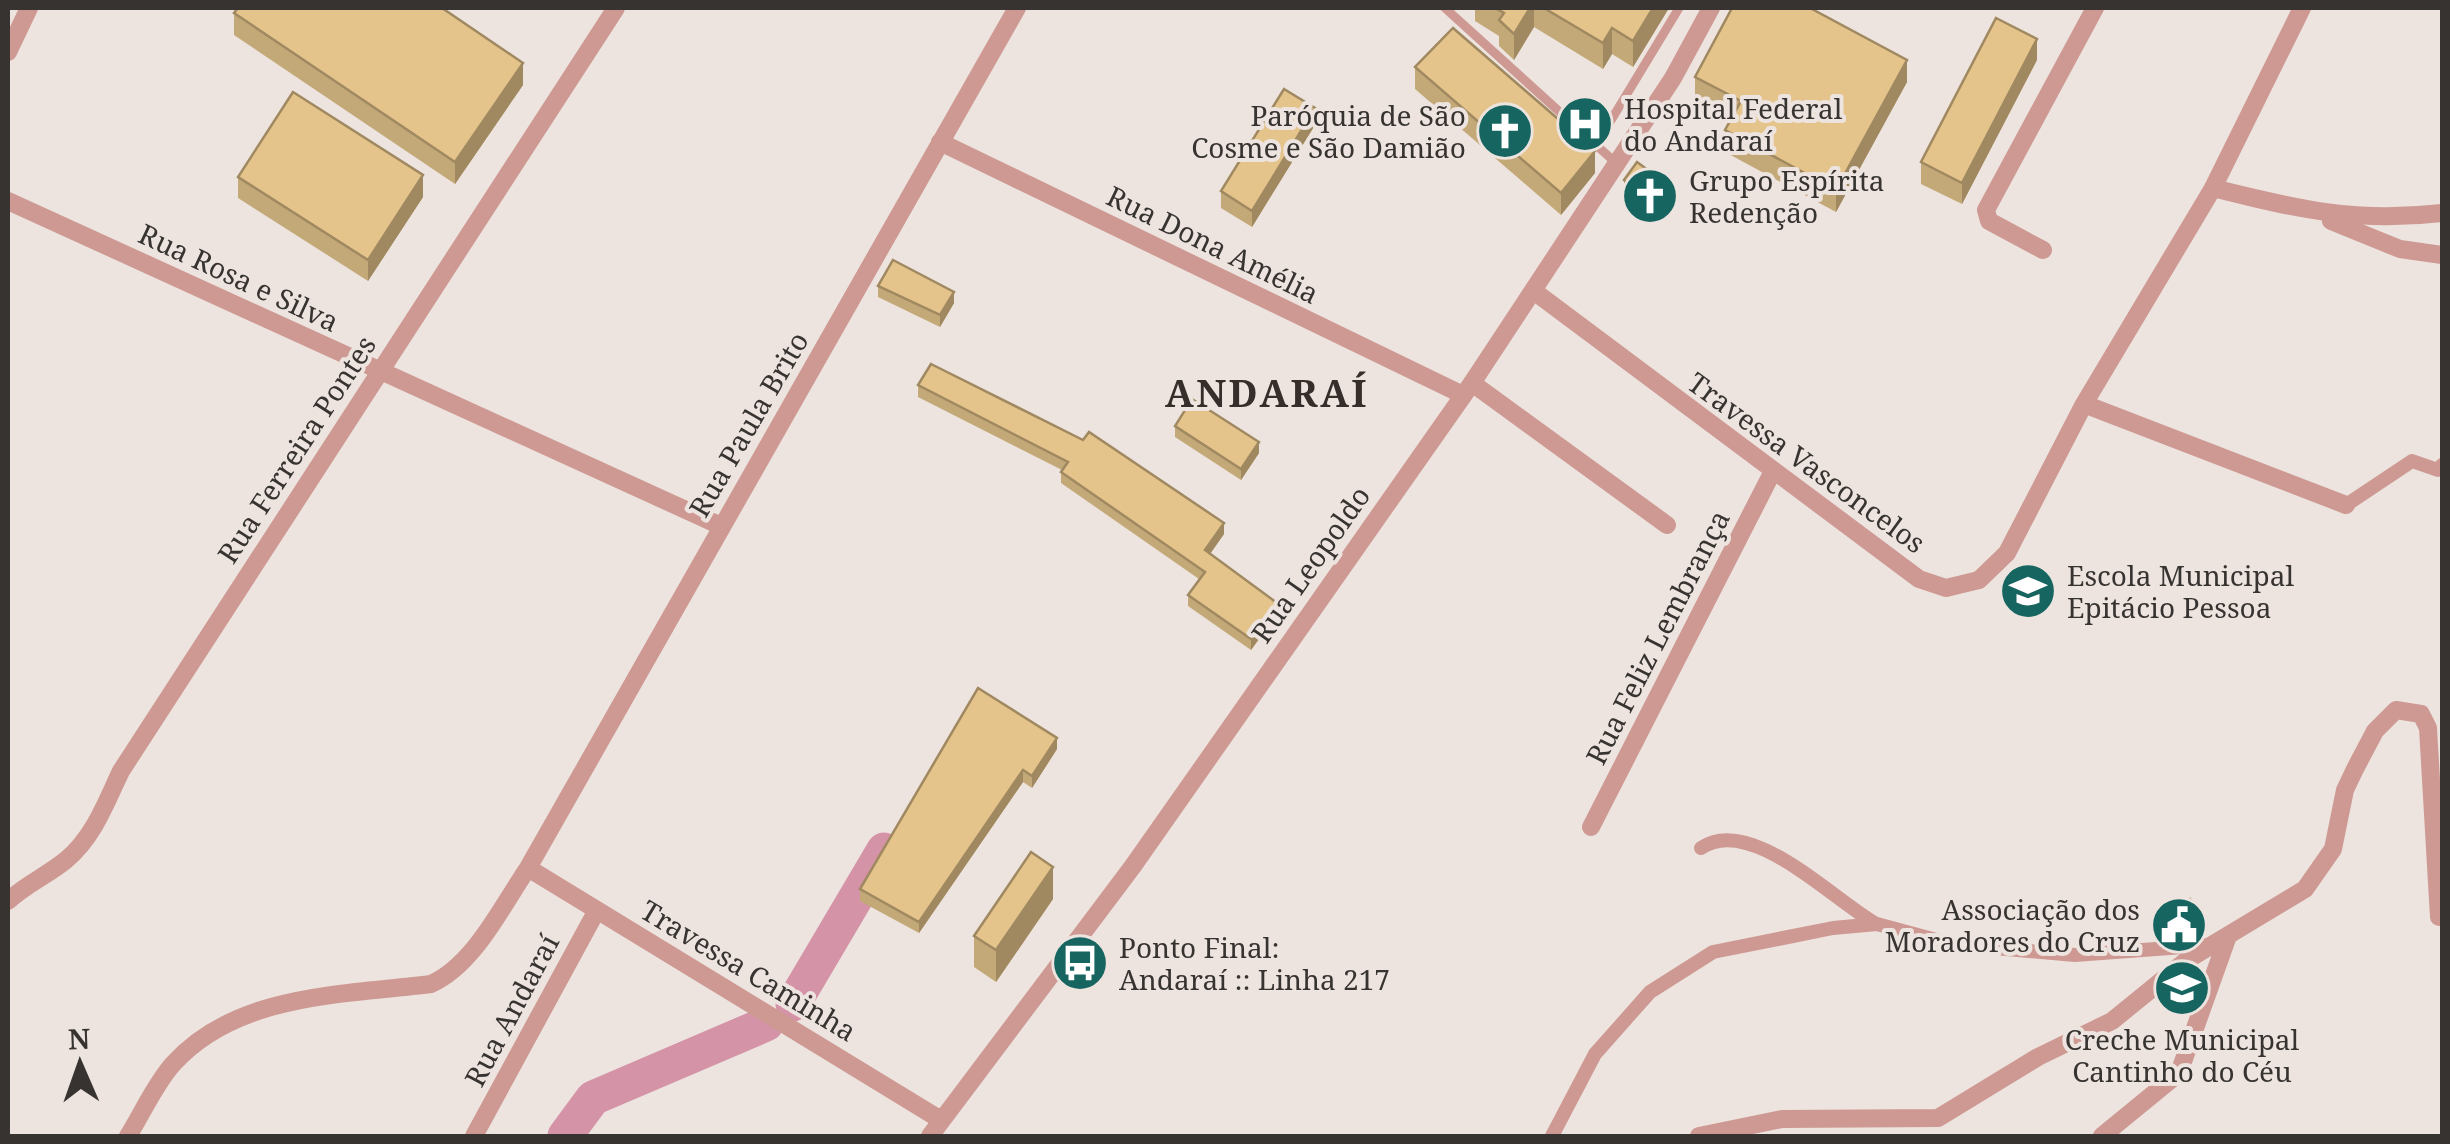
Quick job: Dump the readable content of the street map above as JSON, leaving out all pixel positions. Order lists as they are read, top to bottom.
{
  "streets": {
    "street": [
      "Rua Dona Amélia",
      "Rua Rosa e Silva",
      "Rua Paula Brito",
      "Rua Ferreira Pontes",
      "Travessa Vasconcelos",
      "Rua Leopoldo",
      "Rua Feliz Lembrança",
      "Travessa Caminha",
      "Rua Andaraí"
    ]
  },
  "crossings": [
    ["Rua Dona Amélia", "Rua Paula Brito"],
    ["Rua Dona Amélia", "Rua Leopoldo"],
    ["Rua Rosa e Silva", "Rua Paula Brito"],
    ["Rua Rosa e Silva", "Rua Ferreira Pontes"],
    ["Rua Paula Brito", "Travessa Caminha"],
    ["Travessa Vasconcelos", "Rua Leopoldo"],
    ["Travessa Vasconcelos", "Rua Feliz Lembrança"],
    ["Rua Leopoldo", "Travessa Caminha"],
    ["Travessa Caminha", "Rua Andaraí"]
  ],
  "districts": ["ANDARAÍ"],
  "places": {
    "hospital": ["Hospital Federal do Andaraí"],
    "church": ["Paróquia de São Cosme e São Damião", "Grupo Espírita Redenção"],
    "school or university": ["Escola Municipal Epitácio Pessoa", "Creche Municipal Cantinho do Céu"],
    "public building": ["Associação dos Moradores do Cruz"],
    "bus stop": ["Ponto Final: Andaraí :: Linha 217"]
  },
  "north": "top"
}
